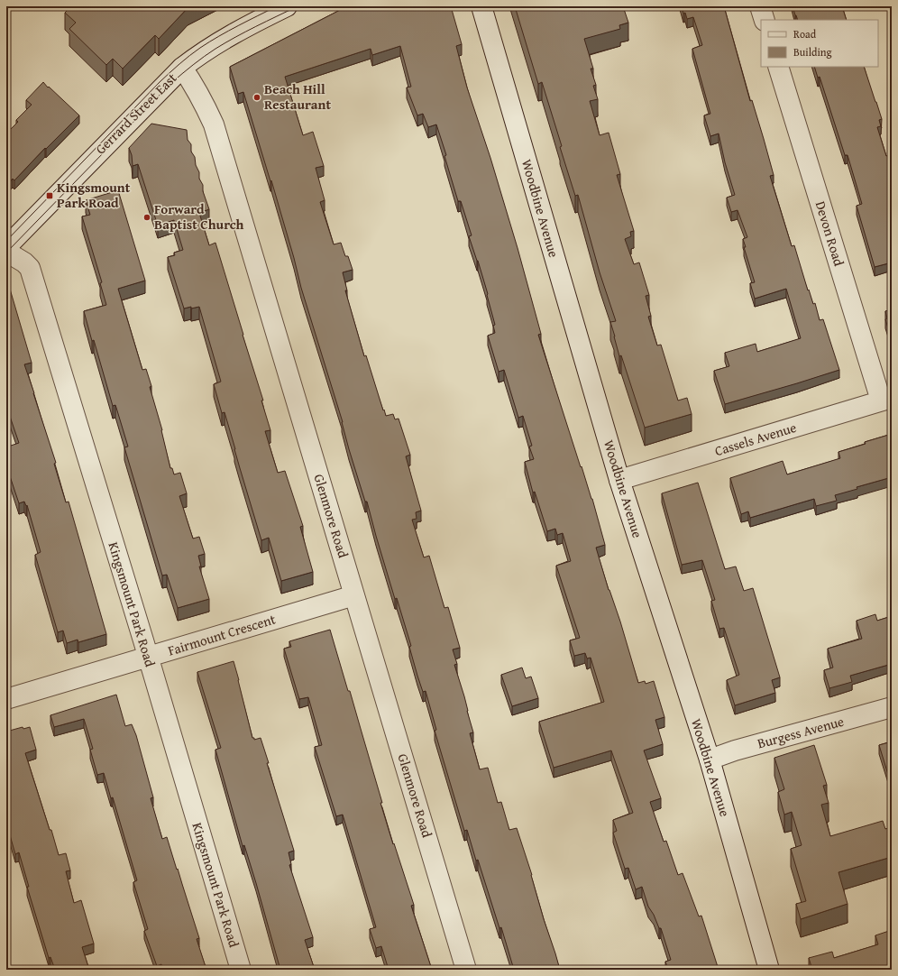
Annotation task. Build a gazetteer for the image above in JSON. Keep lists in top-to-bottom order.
{
  "streets": {
    "street": [
      "Gerrard Street East",
      "Woodbine Avenue",
      "Devon Road",
      "Cassels Avenue",
      "Glenmore Road",
      "Kingsmount Park Road",
      "Fairmount Crescent",
      "Burgess Avenue"
    ]
  },
  "crossings": [
    ["Gerrard Street East", "Glenmore Road"],
    ["Woodbine Avenue", "Cassels Avenue"],
    ["Woodbine Avenue", "Burgess Avenue"],
    ["Devon Road", "Cassels Avenue"],
    ["Glenmore Road", "Fairmount Crescent"],
    ["Kingsmount Park Road", "Fairmount Crescent"]
  ],
  "places": {
    "other": ["Beach Hill Restaurant", "Forward Baptist Church"],
    "transit": ["Kingsmount Park Road"]
  },
  "legend": ["Road", "Building"]
}
